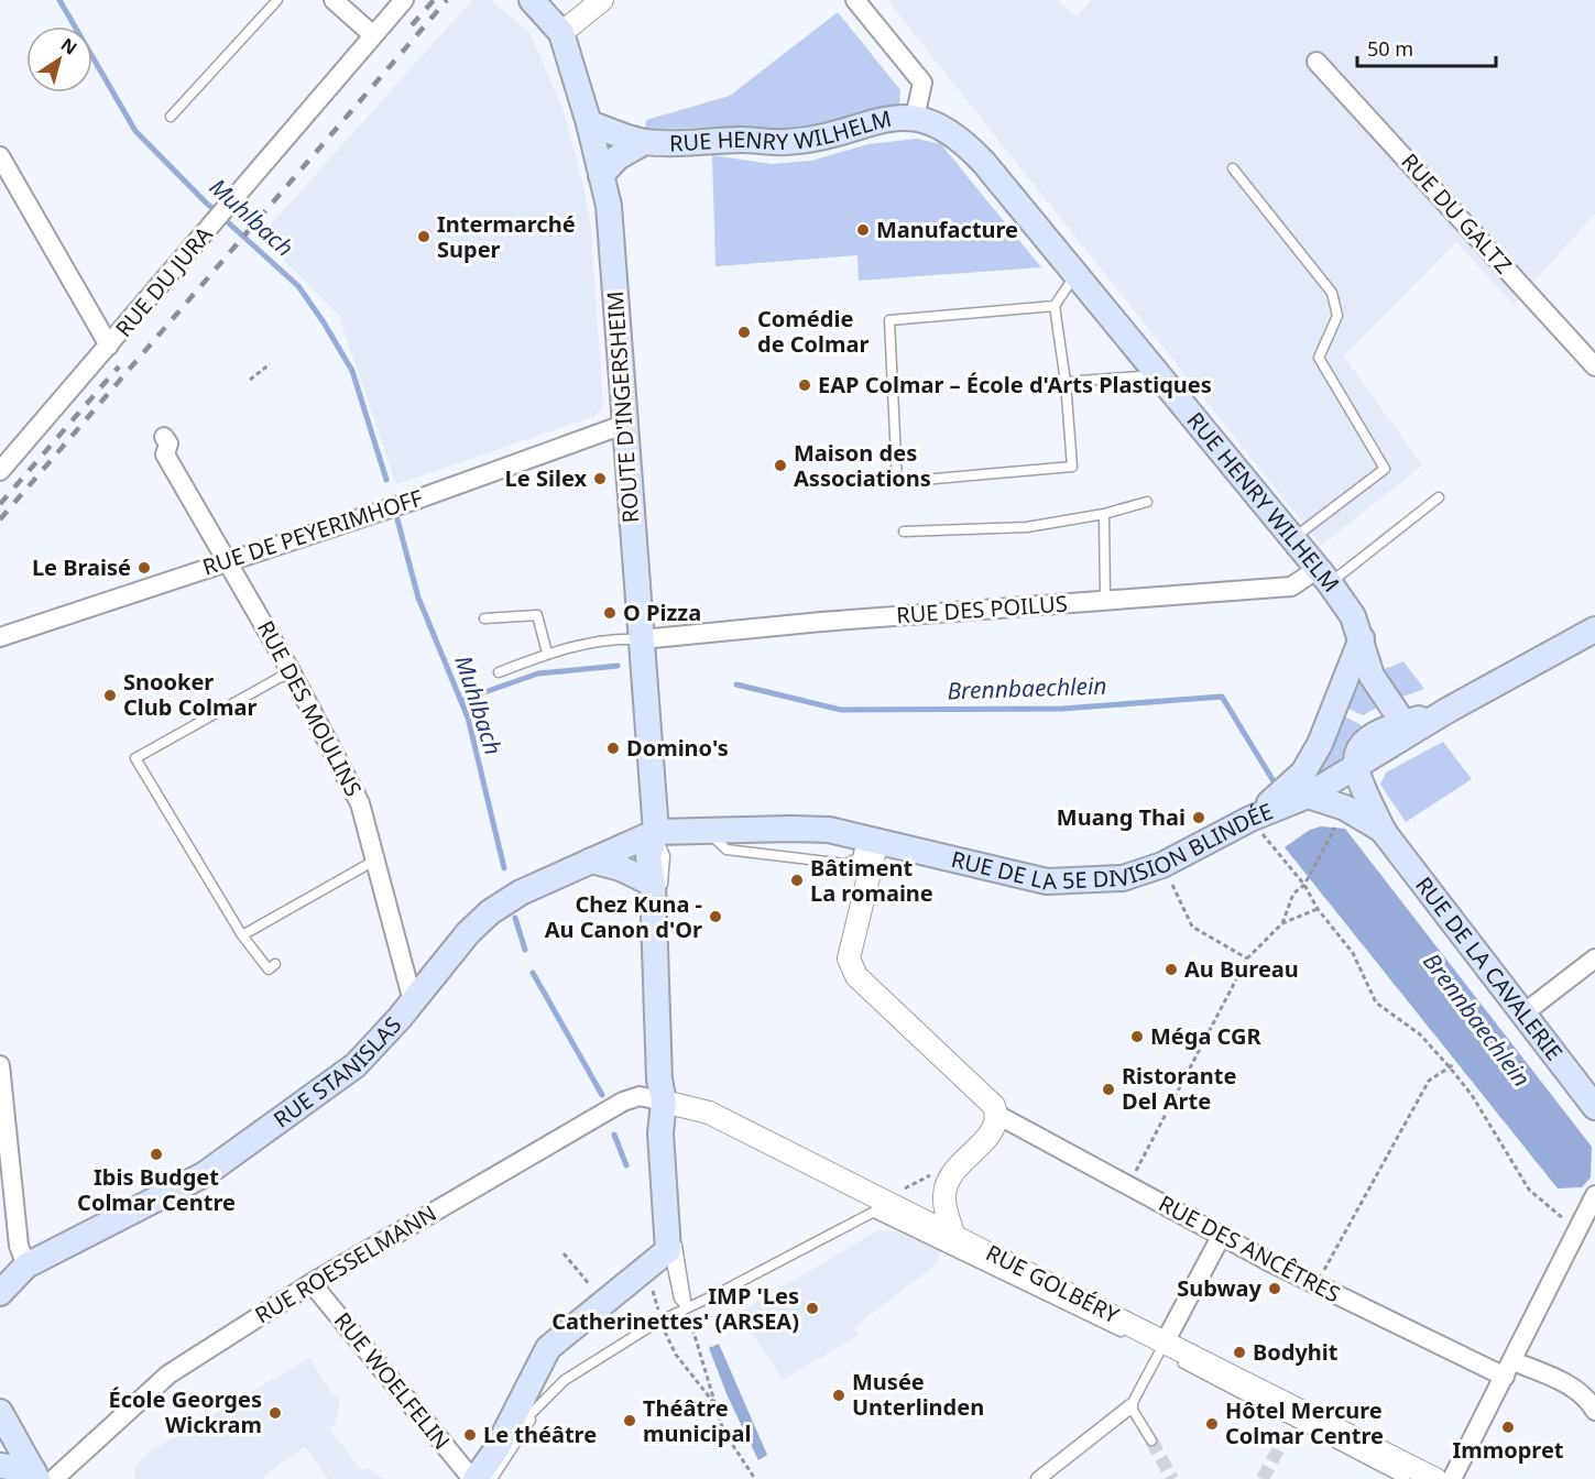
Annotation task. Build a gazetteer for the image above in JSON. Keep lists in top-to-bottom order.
{
  "streets": {
    "main road": [
      "RUE HENRY WILHELM",
      "ROUTE D'INGERSHEIM",
      "RUE DE LA 5E DIVISION BLINDÉE",
      "RUE DE LA CAVALERIE",
      "RUE STANISLAS"
    ],
    "street": [
      "RUE DU GALTZ",
      "RUE DU JURA",
      "RUE DE PEYERIMHOFF",
      "RUE DES POILUS",
      "RUE DES MOULINS",
      "RUE DES ANCÊTRES",
      "RUE ROESSELMANN",
      "RUE GOLBÉRY",
      "RUE WOELFELIN"
    ]
  },
  "crossings": [
    ["RUE HENRY WILHELM", "ROUTE D'INGERSHEIM"],
    ["RUE HENRY WILHELM", "RUE DES POILUS"],
    ["ROUTE D'INGERSHEIM", "RUE DE PEYERIMHOFF"],
    ["ROUTE D'INGERSHEIM", "RUE DES POILUS"],
    ["ROUTE D'INGERSHEIM", "RUE DE LA 5E DIVISION BLINDÉE"],
    ["ROUTE D'INGERSHEIM", "RUE STANISLAS"],
    ["ROUTE D'INGERSHEIM", "RUE ROESSELMANN"],
    ["ROUTE D'INGERSHEIM", "RUE GOLBÉRY"],
    ["RUE DE PEYERIMHOFF", "RUE DES MOULINS"],
    ["RUE DES MOULINS", "RUE STANISLAS"],
    ["RUE DE LA 5E DIVISION BLINDÉE", "RUE DE LA CAVALERIE"],
    ["RUE DE LA 5E DIVISION BLINDÉE", "RUE STANISLAS"],
    ["RUE ROESSELMANN", "RUE GOLBÉRY"],
    ["RUE ROESSELMANN", "RUE WOELFELIN"]
  ],
  "water": ["Muhlbach", "Brennbaechlein"],
  "places": [
    "Manufacture",
    "Intermarché Super",
    "Comédie de Colmar",
    "EAP Colmar – École d'Arts Plastiques",
    "Maison des Associations",
    "Le Silex",
    "Le Braisé",
    "O Pizza",
    "Snooker Club Colmar",
    "Domino's",
    "Muang Thai",
    "Bâtiment La romaine",
    "Chez Kuna - Au Canon d'Or",
    "Au Bureau",
    "Méga CGR",
    "Ristorante Del Arte",
    "Ibis Budget Colmar Centre",
    "Subway",
    "IMP 'Les Catherinettes' (ARSEA)",
    "Bodyhit",
    "Musée Unterlinden",
    "École Georges Wickram",
    "Théâtre municipal",
    "Hôtel Mercure Colmar Centre",
    "Immopret",
    "Le théâtre"
  ],
  "scale_bar": "50 m",
  "north": "top right"
}
